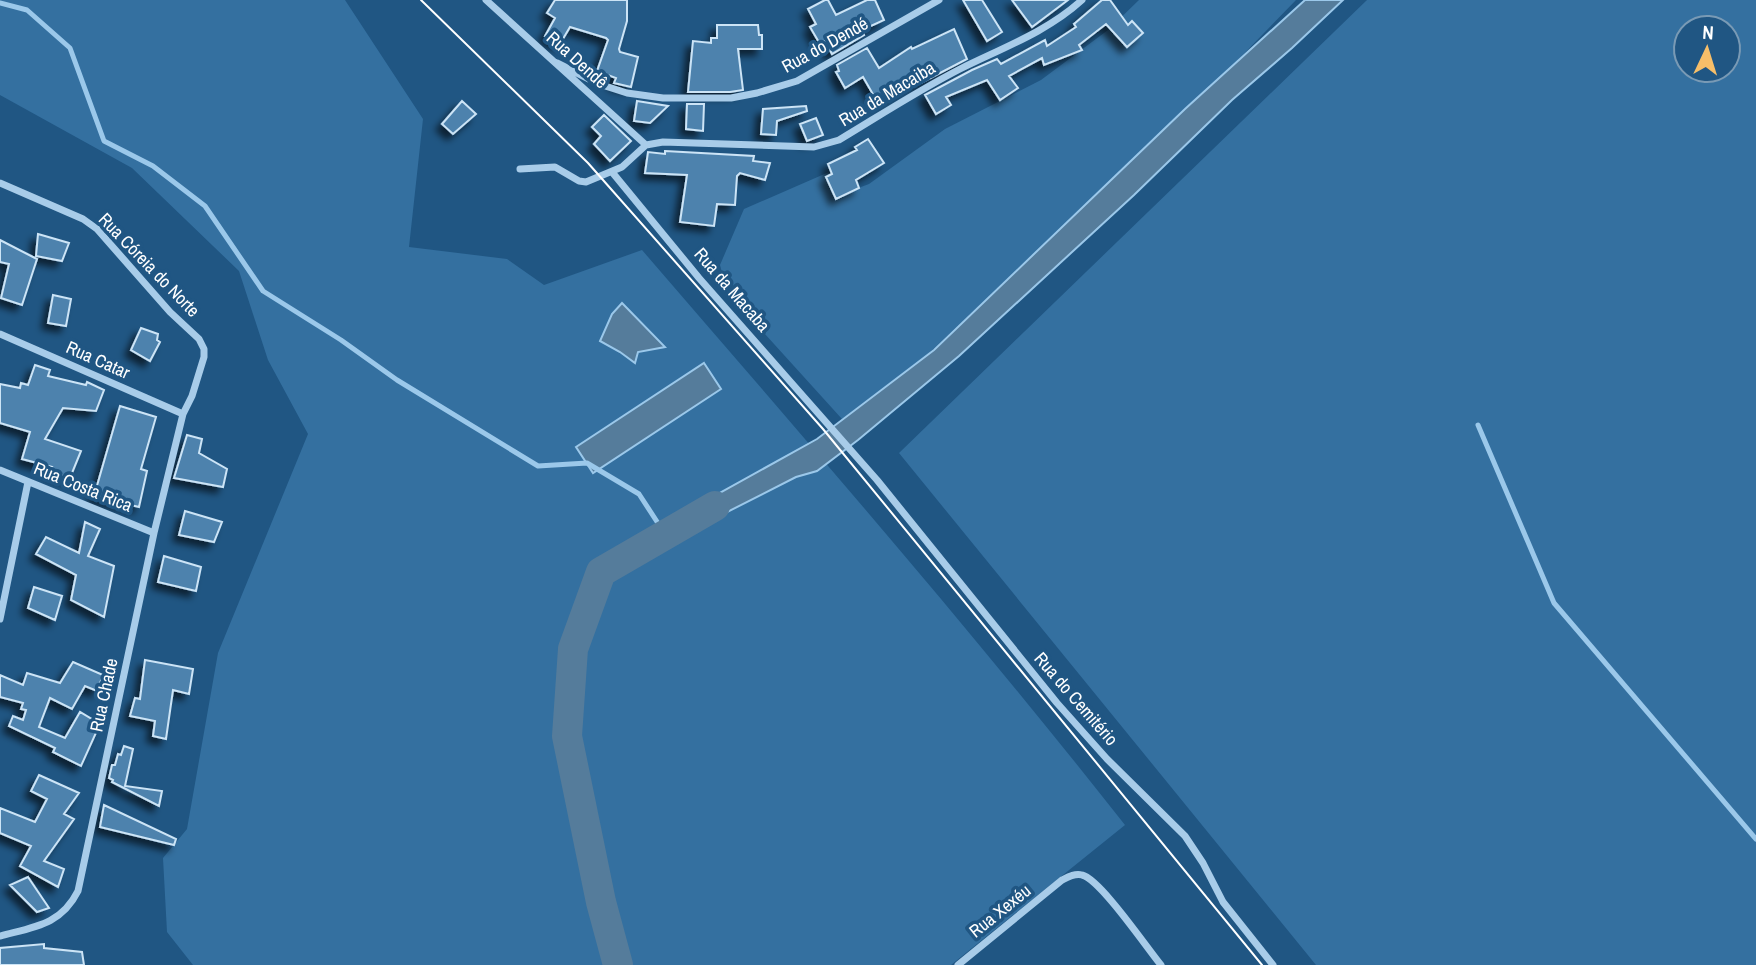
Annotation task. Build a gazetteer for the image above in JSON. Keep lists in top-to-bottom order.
{
  "streets": {
    "street": [
      "Rua do Dendé",
      "Rua Dendê",
      "Rua da Macaiba",
      "Rua Córeia do Norte",
      "Rua da Macaba",
      "Rua Catar",
      "Rua Costa Rica",
      "Rua Chade",
      "Rua do Cemitério",
      "Rua Xexéu"
    ]
  },
  "crossings": [
    ["Rua do Dendé", "Rua Dendê"],
    ["Rua Dendê", "Rua da Macaiba"],
    ["Rua Córeia do Norte", "Rua Catar"],
    ["Rua Córeia do Norte", "Rua Chade"],
    ["Rua da Macaba", "Rua do Cemitério"],
    ["Rua Catar", "Rua Chade"],
    ["Rua Costa Rica", "Rua Chade"]
  ],
  "north": "top"
}
